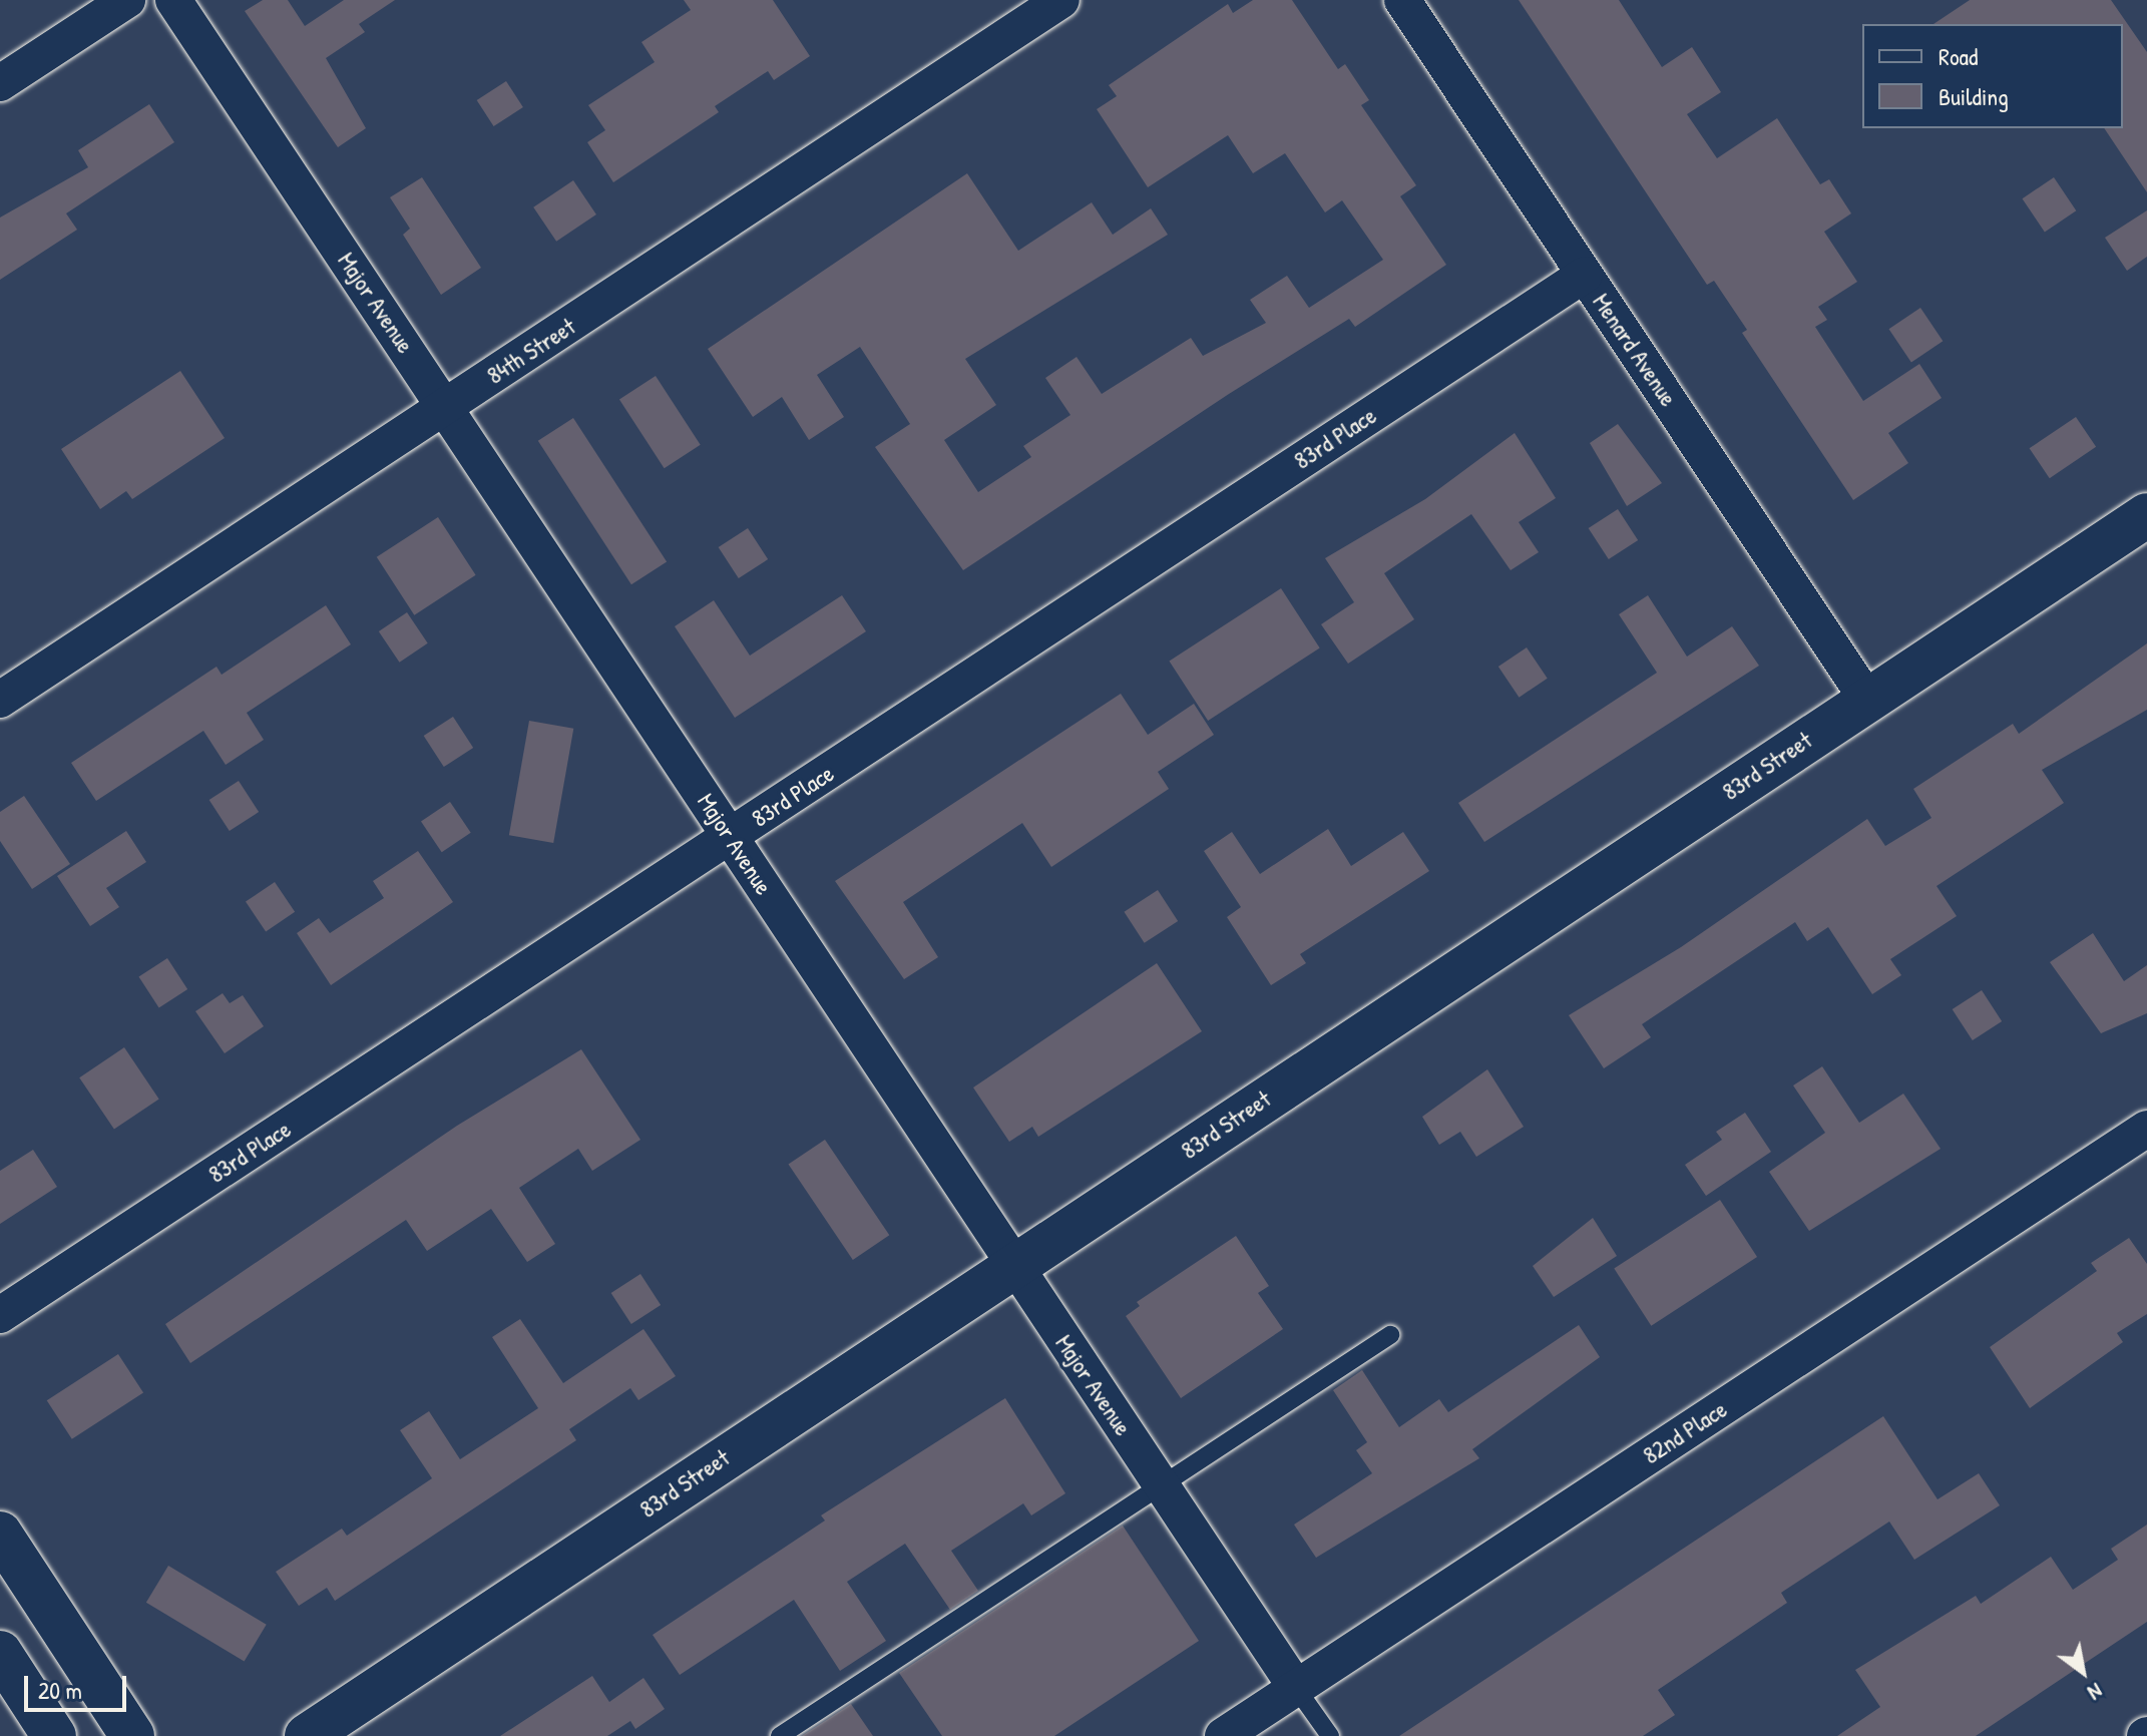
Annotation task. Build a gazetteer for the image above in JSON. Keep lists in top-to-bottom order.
{
  "streets": {
    "street": [
      "Major Avenue",
      "Menard Avenue",
      "84th Street",
      "83rd Place",
      "83rd Street",
      "82nd Place"
    ]
  },
  "crossings": [
    ["Major Avenue", "84th Street"],
    ["Major Avenue", "83rd Place"],
    ["Major Avenue", "83rd Street"],
    ["Major Avenue", "82nd Place"],
    ["Menard Avenue", "83rd Place"],
    ["Menard Avenue", "83rd Street"]
  ],
  "legend": ["Road", "Building"],
  "scale_bar": "20 m",
  "north": "bottom right"
}
